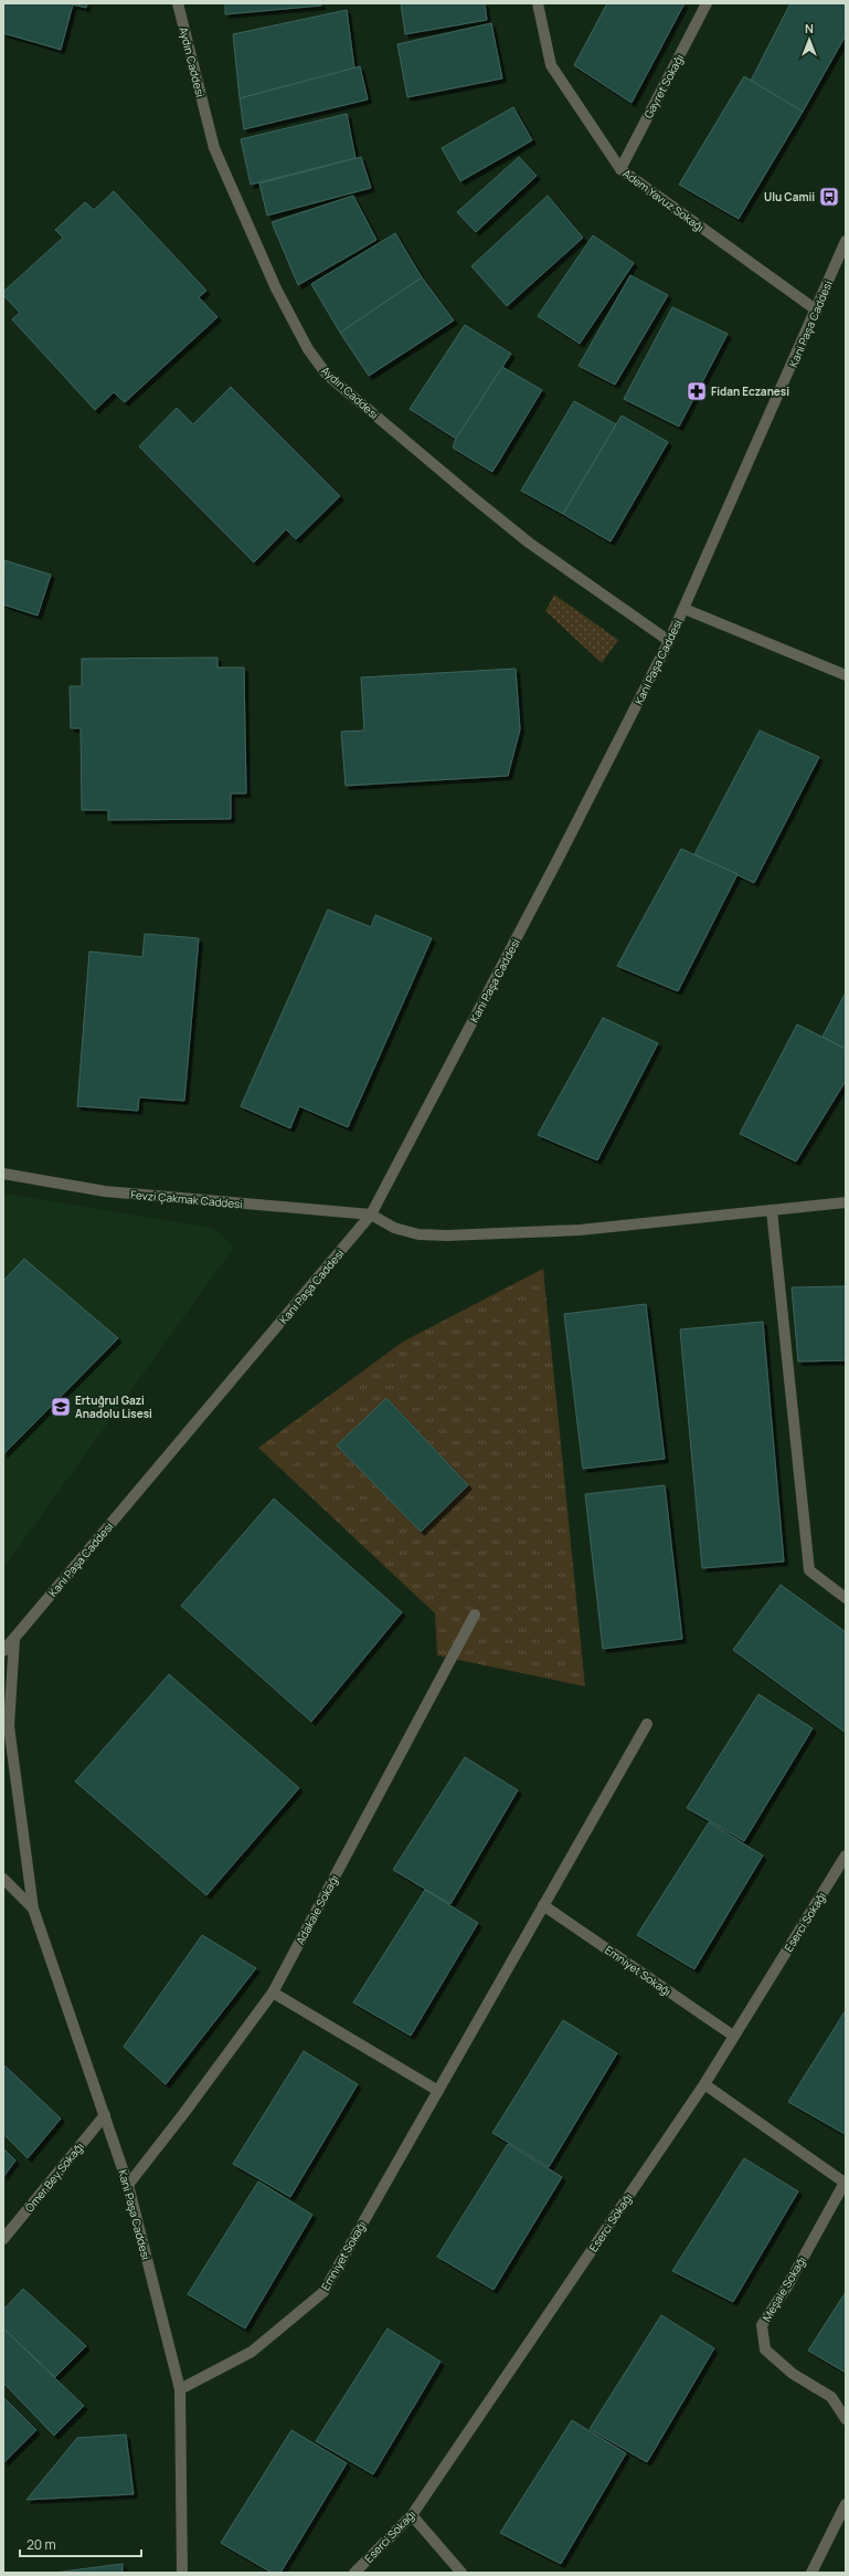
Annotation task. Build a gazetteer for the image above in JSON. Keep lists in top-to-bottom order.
{
  "streets": {
    "street": [
      "Aydın Caddesi",
      "Gayret Sokağı",
      "Adem Yavuz Sokağı",
      "Kani Paşa Caddesi",
      "Fevzi Çakmak Caddesi",
      "Adakale Sokağı",
      "Eserci Sokağı",
      "Emniyet Sokağı",
      "Ömer Bey Sokağı",
      "Meşale Sokağı"
    ]
  },
  "crossings": [
    ["Aydın Caddesi", "Kani Paşa Caddesi"],
    ["Gayret Sokağı", "Adem Yavuz Sokağı"],
    ["Adem Yavuz Sokağı", "Kani Paşa Caddesi"],
    ["Kani Paşa Caddesi", "Fevzi Çakmak Caddesi"],
    ["Kani Paşa Caddesi", "Adakale Sokağı"],
    ["Kani Paşa Caddesi", "Emniyet Sokağı"],
    ["Kani Paşa Caddesi", "Ömer Bey Sokağı"],
    ["Eserci Sokağı", "Emniyet Sokağı"],
    ["Eserci Sokağı", "Meşale Sokağı"]
  ],
  "places": {
    "bus stop": ["Ulu Camii"],
    "pharmacy": ["Fidan Eczanesi"],
    "school or university": ["Ertuğrul Gazi Anadolu Lisesi"]
  },
  "scale_bar": "20 m",
  "north": "top"
}
